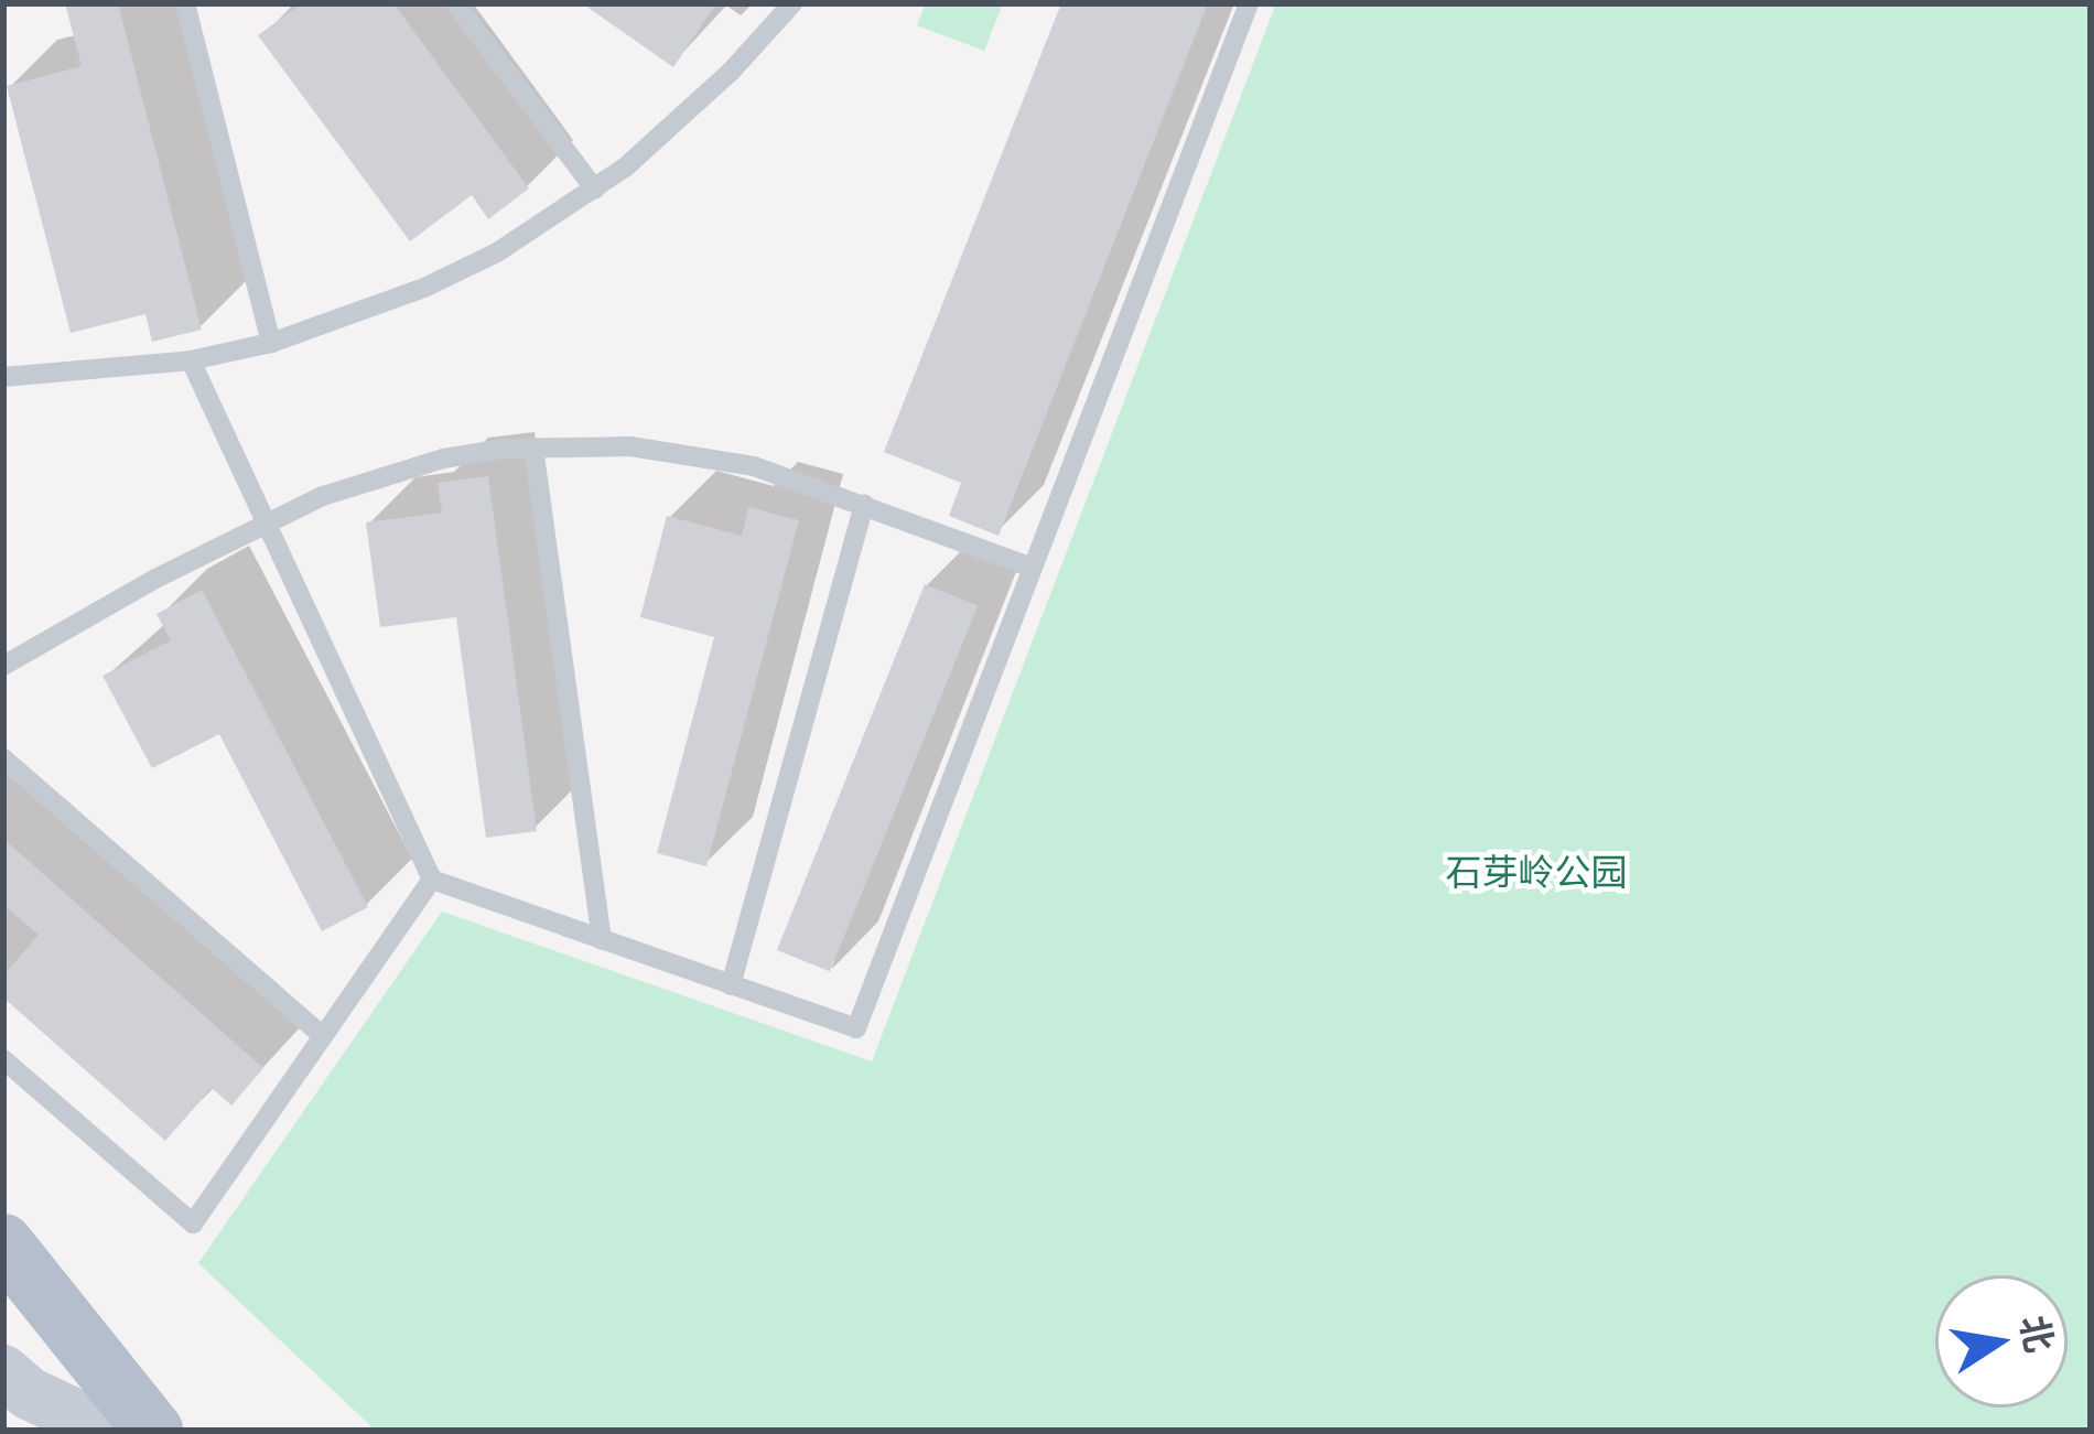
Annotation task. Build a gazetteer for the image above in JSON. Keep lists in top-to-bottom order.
{
  "parks": ["石芽岭公园"],
  "north": "right"
}
